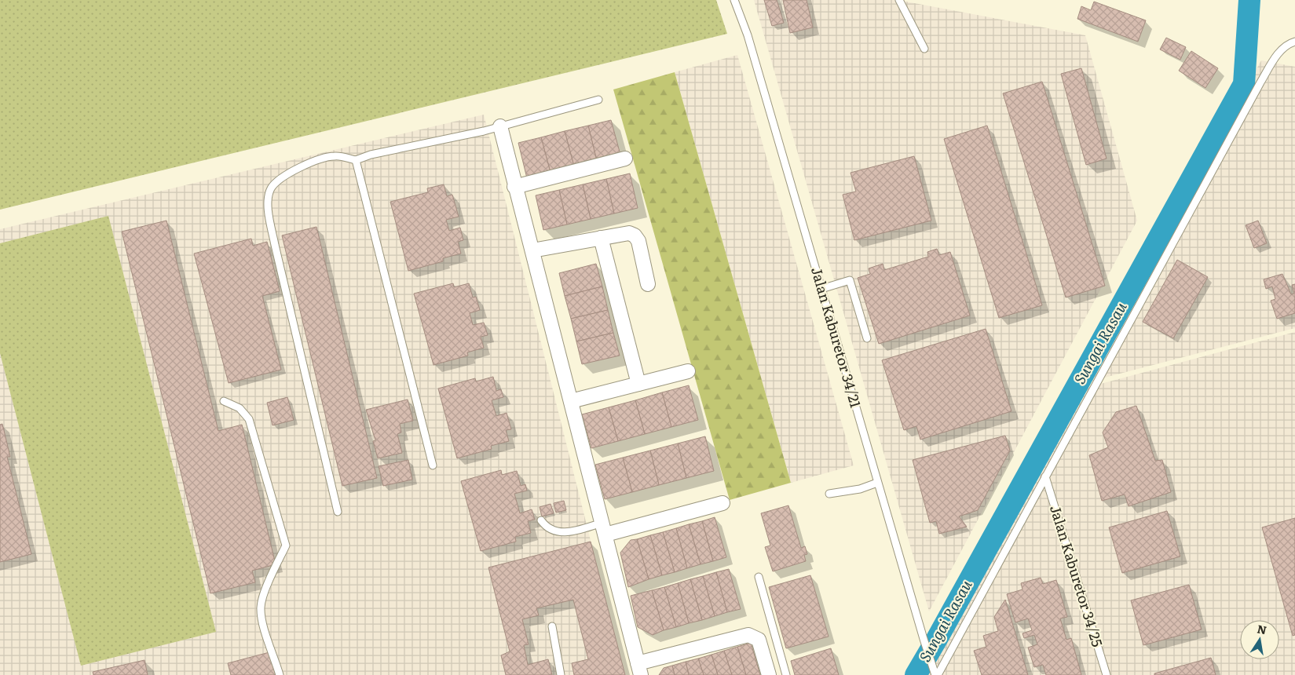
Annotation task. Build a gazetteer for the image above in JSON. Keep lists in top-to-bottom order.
{
  "streets": {
    "lane": ["Jalan Kaburetor 34/21", "Jalan Kaburetor 34/25"]
  },
  "water": ["Sungai Rasau"],
  "north": "top"
}
